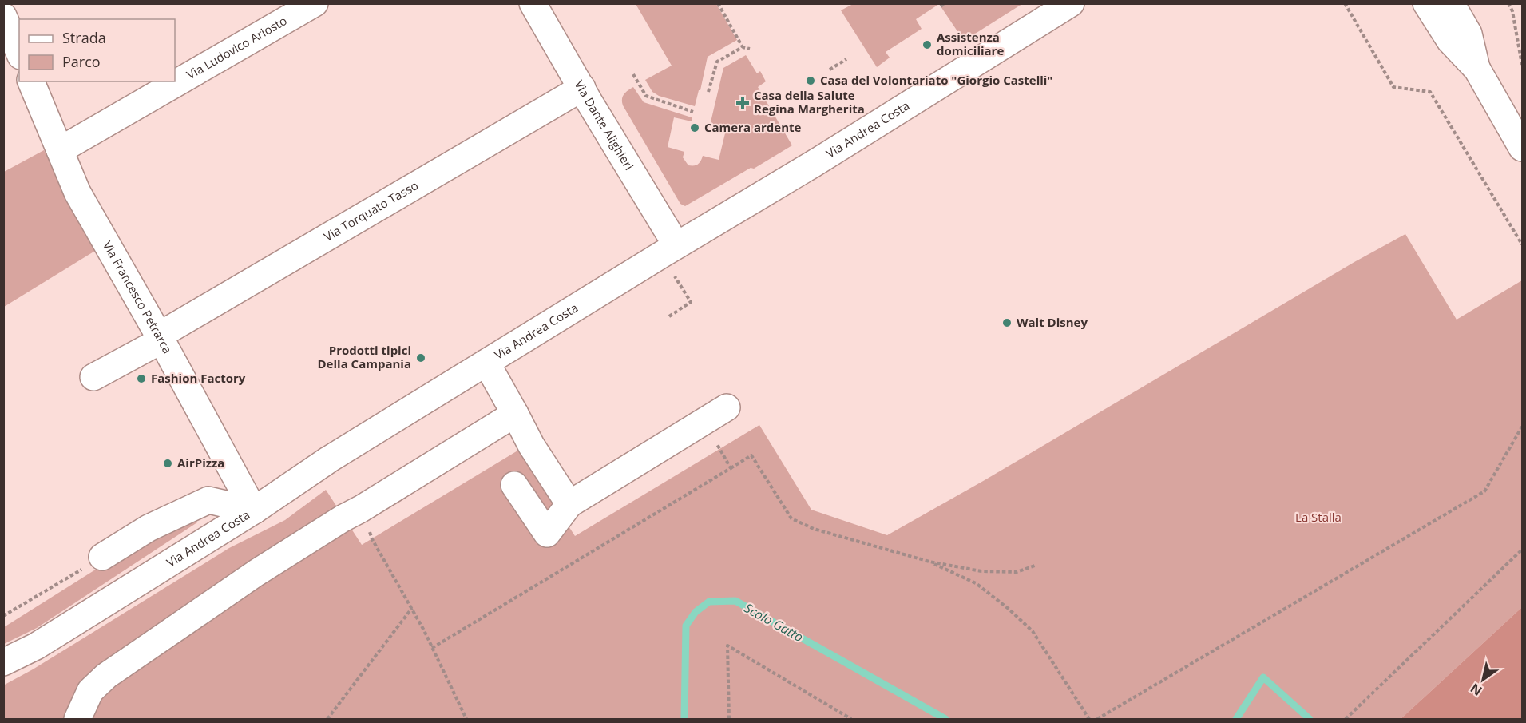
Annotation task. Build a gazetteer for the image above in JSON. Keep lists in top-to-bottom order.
{
  "streets": {
    "street": [
      "Via Ludovico Ariosto",
      "Via Dante Alighieri",
      "Via Andrea Costa",
      "Via Torquato Tasso",
      "Via Francesco Petrarca"
    ]
  },
  "crossings": [
    ["Via Ludovico Ariosto", "Via Francesco Petrarca"],
    ["Via Dante Alighieri", "Via Andrea Costa"],
    ["Via Dante Alighieri", "Via Torquato Tasso"],
    ["Via Andrea Costa", "Via Francesco Petrarca"],
    ["Via Torquato Tasso", "Via Francesco Petrarca"]
  ],
  "water": ["Scolo Gatto"],
  "parks": ["La Stalla"],
  "places": {
    "other": [
      "Assistenza domiciliare",
      "Casa del Volontariato \"Giorgio Castelli\"",
      "Camera ardente",
      "Walt Disney",
      "Prodotti tipici Della Campania",
      "Fashion Factory",
      "AirPizza"
    ],
    "health": ["Casa della Salute Regina Margherita"]
  },
  "legend": ["Strada", "Parco"],
  "north": "bottom left"
}
